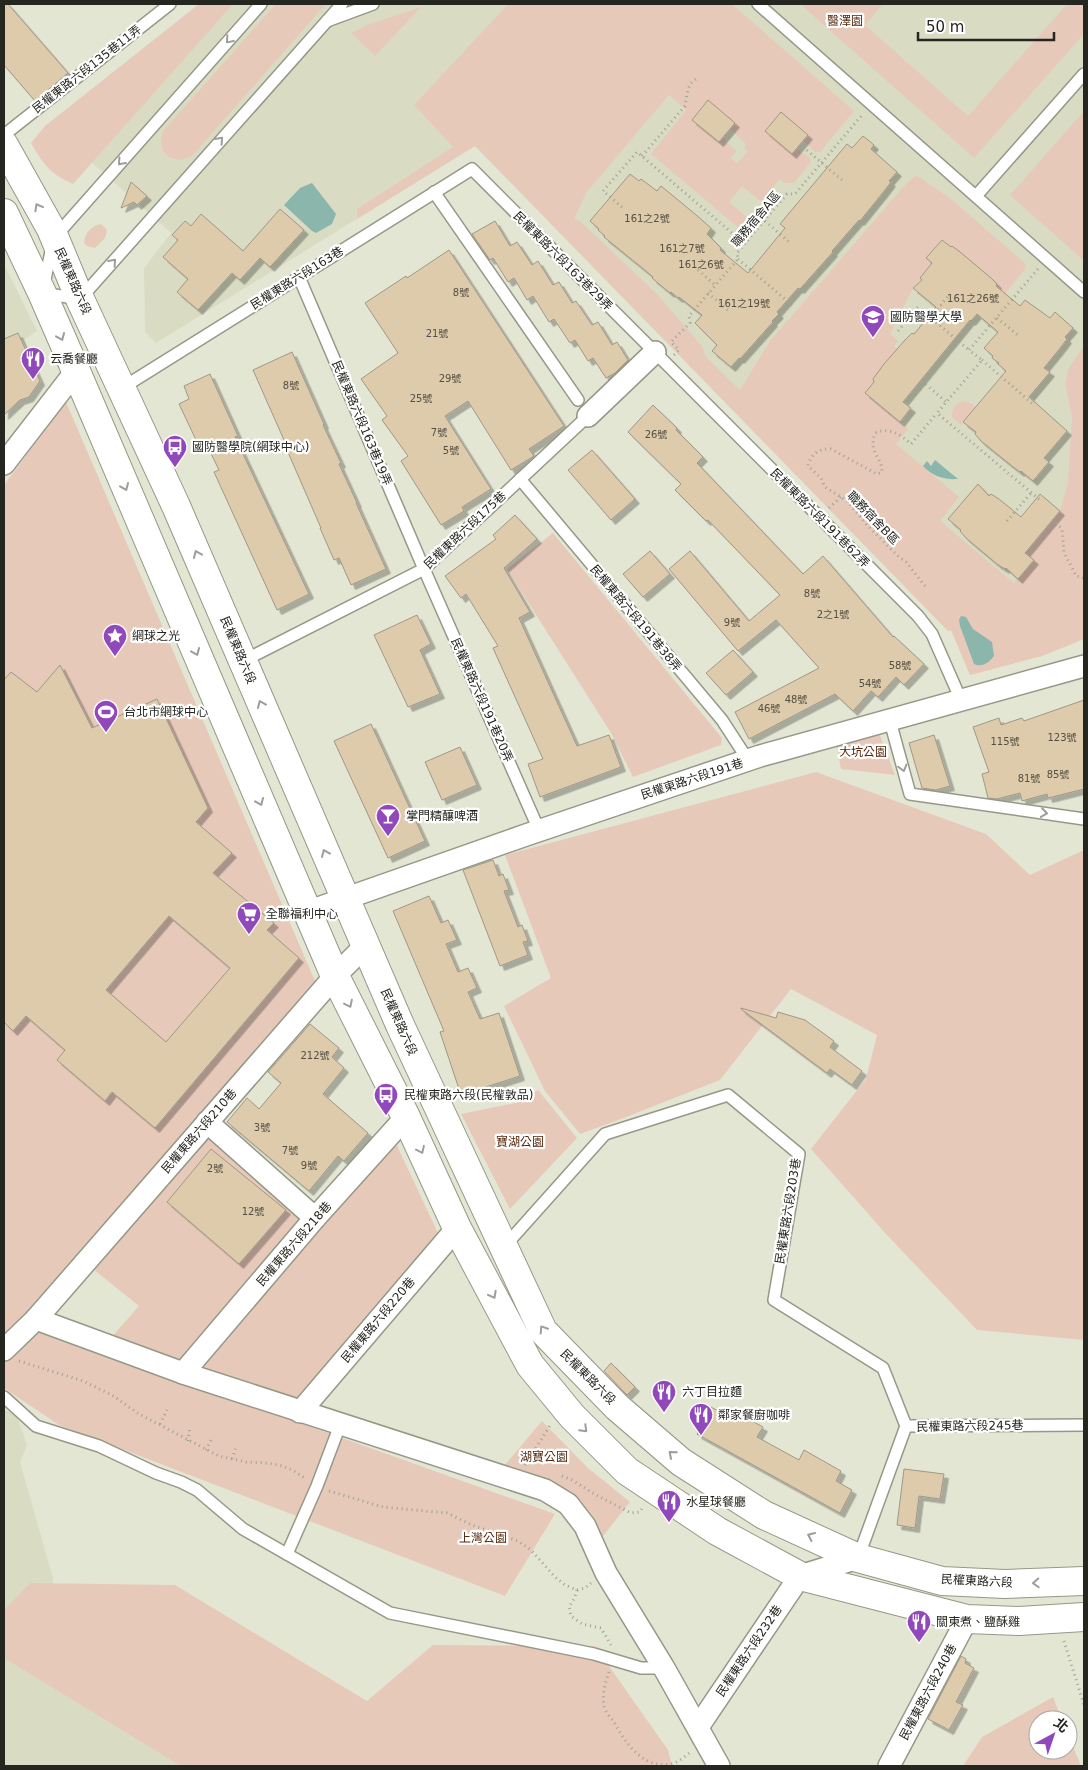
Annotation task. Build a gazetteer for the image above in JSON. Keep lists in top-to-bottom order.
{
  "streets": {
    "main road": ["民權東路六段"],
    "street": [
      "民權東路六段175巷",
      "民權東路六段191巷",
      "民權東路六段210巷",
      "民權東路六段218巷",
      "民權東路六段220巷",
      "民權東路六段232巷",
      "民權東路六段240巷"
    ],
    "lane": [
      "民權東路六段135巷11弄",
      "民權東路六段163巷29弄",
      "民權東路六段163巷",
      "民權東路六段163巷19弄",
      "民權東路六段191巷62弄",
      "民權東路六段191巷38弄",
      "民權東路六段191巷20弄",
      "民權東路六段203巷",
      "民權東路六段245巷"
    ],
    "path": ["職務宿舍A區", "職務宿舍B區"]
  },
  "crossings": [
    ["民權東路六段163巷29弄", "民權東路六段163巷"],
    ["民權東路六段163巷29弄", "民權東路六段191巷62弄"],
    ["民權東路六段163巷29弄", "民權東路六段175巷"],
    ["民權東路六段163巷", "民權東路六段"],
    ["民權東路六段163巷", "民權東路六段163巷19弄"],
    ["民權東路六段", "民權東路六段175巷"],
    ["民權東路六段", "民權東路六段191巷"],
    ["民權東路六段", "民權東路六段210巷"],
    ["民權東路六段", "民權東路六段203巷"],
    ["民權東路六段", "民權東路六段245巷"],
    ["民權東路六段163巷19弄", "民權東路六段175巷"],
    ["民權東路六段163巷19弄", "民權東路六段191巷20弄"],
    ["民權東路六段191巷62弄", "民權東路六段175巷"],
    ["民權東路六段191巷62弄", "民權東路六段191巷"],
    ["民權東路六段175巷", "民權東路六段191巷38弄"],
    ["民權東路六段175巷", "民權東路六段191巷20弄"],
    ["民權東路六段191巷38弄", "民權東路六段191巷"],
    ["民權東路六段191巷20弄", "民權東路六段191巷"],
    ["民權東路六段203巷", "民權東路六段245巷"]
  ],
  "parks": [
    "醫澤園",
    "大坑公園",
    "寶湖公園",
    "湖寶公園",
    "上灣公園"
  ],
  "places": {
    "school or university": ["國防醫學大學"],
    "restaurant": [
      "云喬餐廳",
      "六丁目拉麵",
      "鄰家餐廚咖啡",
      "水星球餐廳",
      "關東煮、鹽酥雞"
    ],
    "bus stop": ["國防醫學院(網球中心)", "民權東路六段(民權敦品)"],
    "place": ["網球之光"],
    "sports": ["台北市網球中心"],
    "bar": ["掌門精釀啤酒"],
    "supermarket": ["全聯福利中心"]
  },
  "house_numbers": [
    "161之2號",
    "161之7號",
    "161之6號",
    "8號",
    "161之26號",
    "161之19號",
    "21號",
    "29號",
    "8號",
    "25號",
    "7號",
    "26號",
    "5號",
    "8號",
    "2之1號",
    "9號",
    "58號",
    "54號",
    "48號",
    "46號",
    "123號",
    "115號",
    "85號",
    "81號",
    "212號",
    "3號",
    "7號",
    "9號",
    "2號",
    "12號"
  ],
  "scale_bar": "50 m",
  "north": "top right"
}
